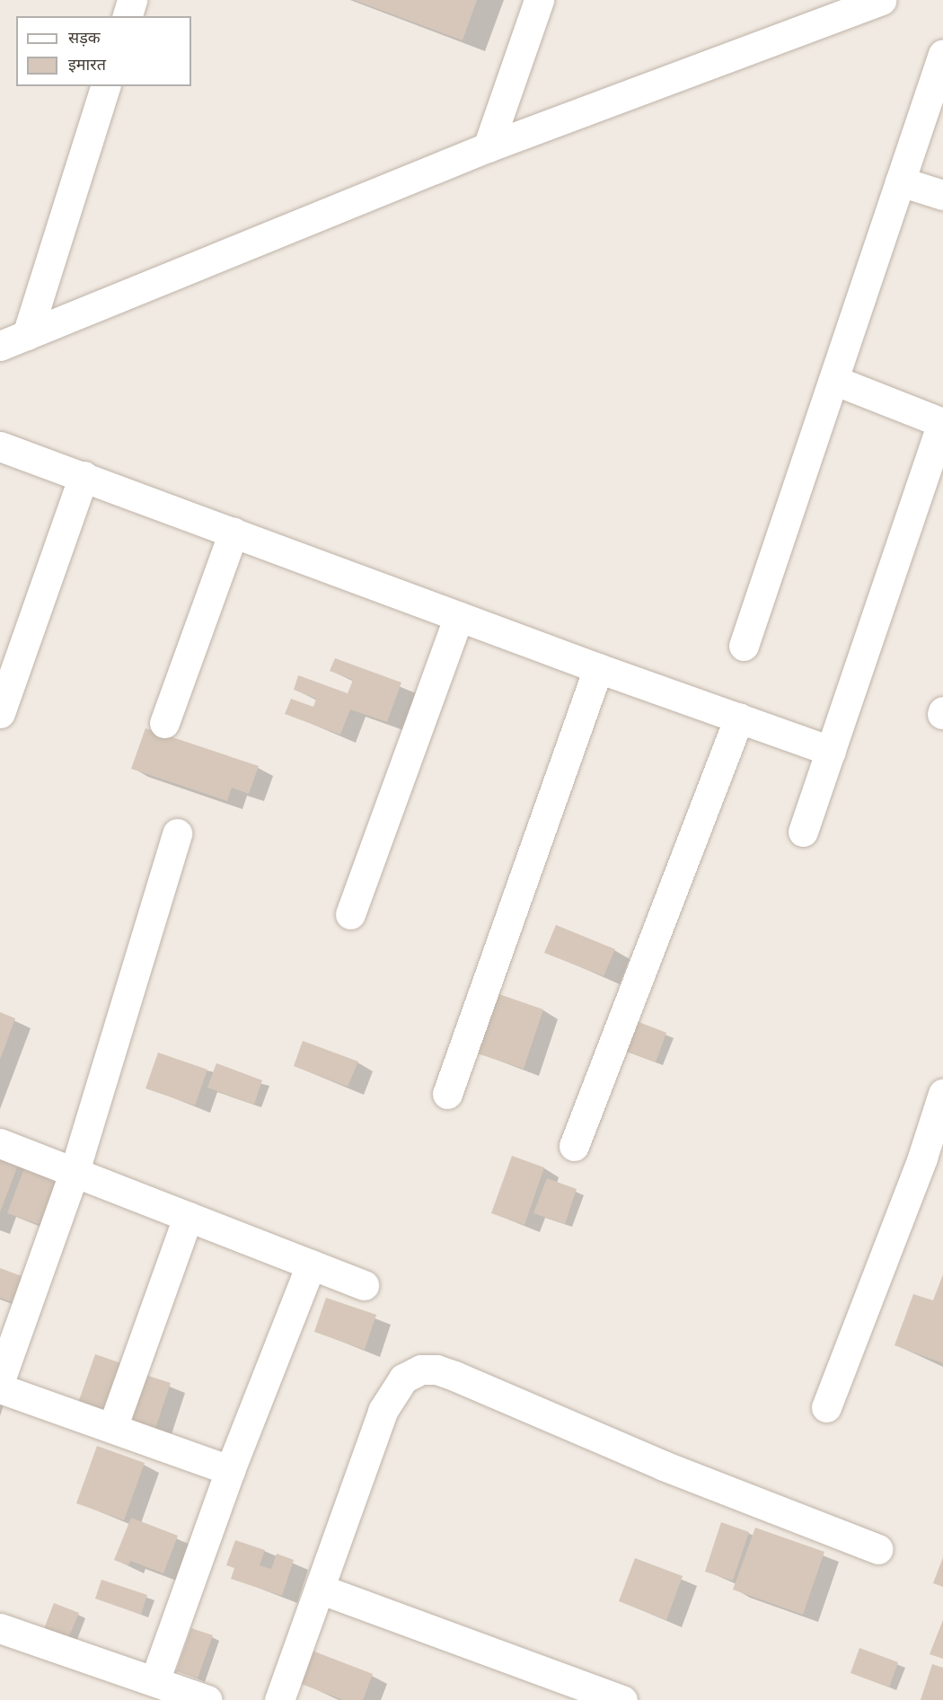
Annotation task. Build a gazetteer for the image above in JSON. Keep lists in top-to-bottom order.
{
  "legend": ["सड़क", "इमारत"]
}
